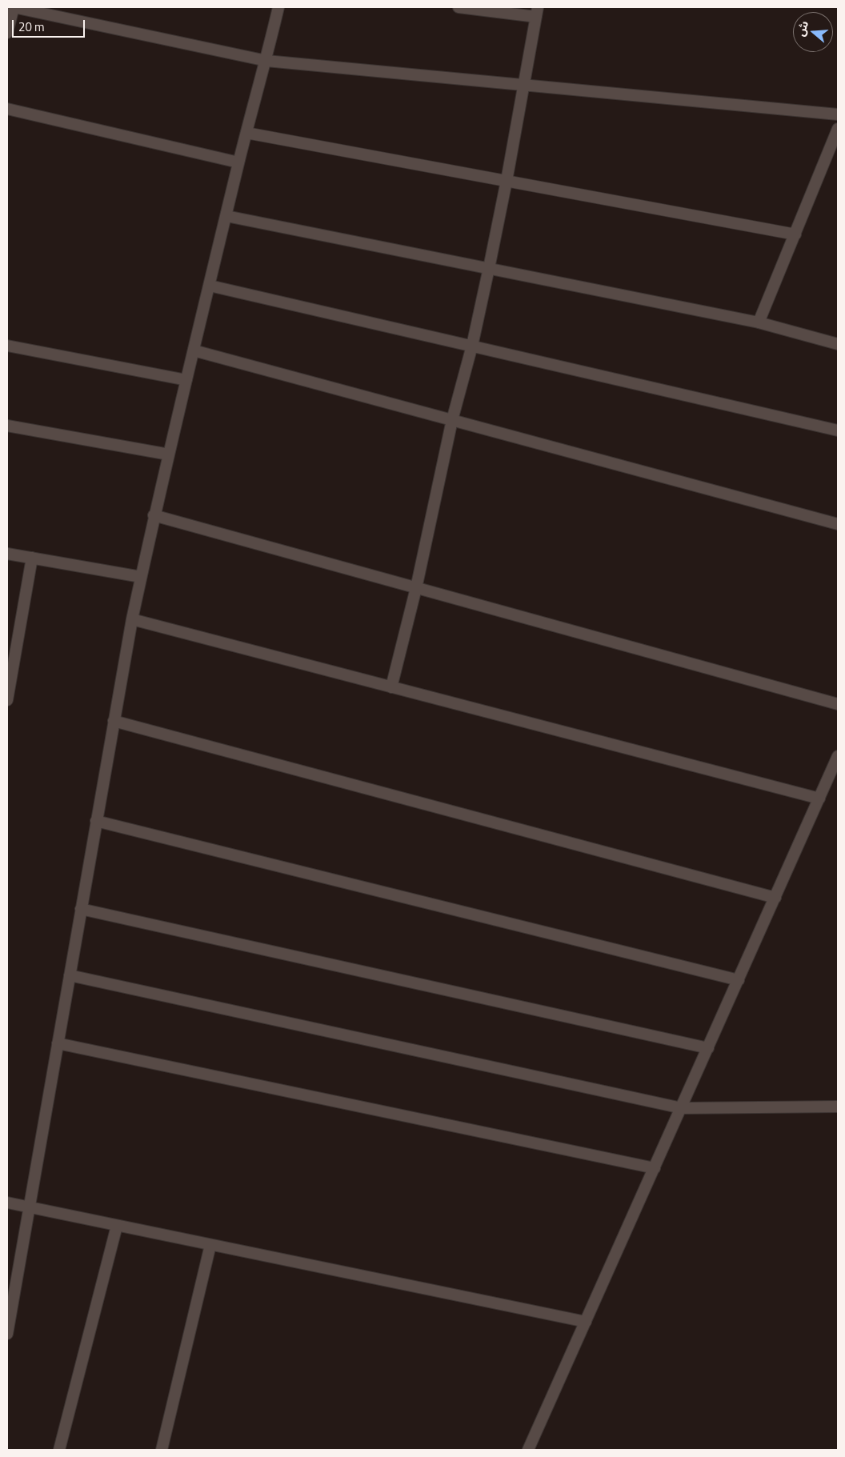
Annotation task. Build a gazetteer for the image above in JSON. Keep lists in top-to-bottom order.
{
  "scale_bar": "20 m",
  "north": "left"
}
